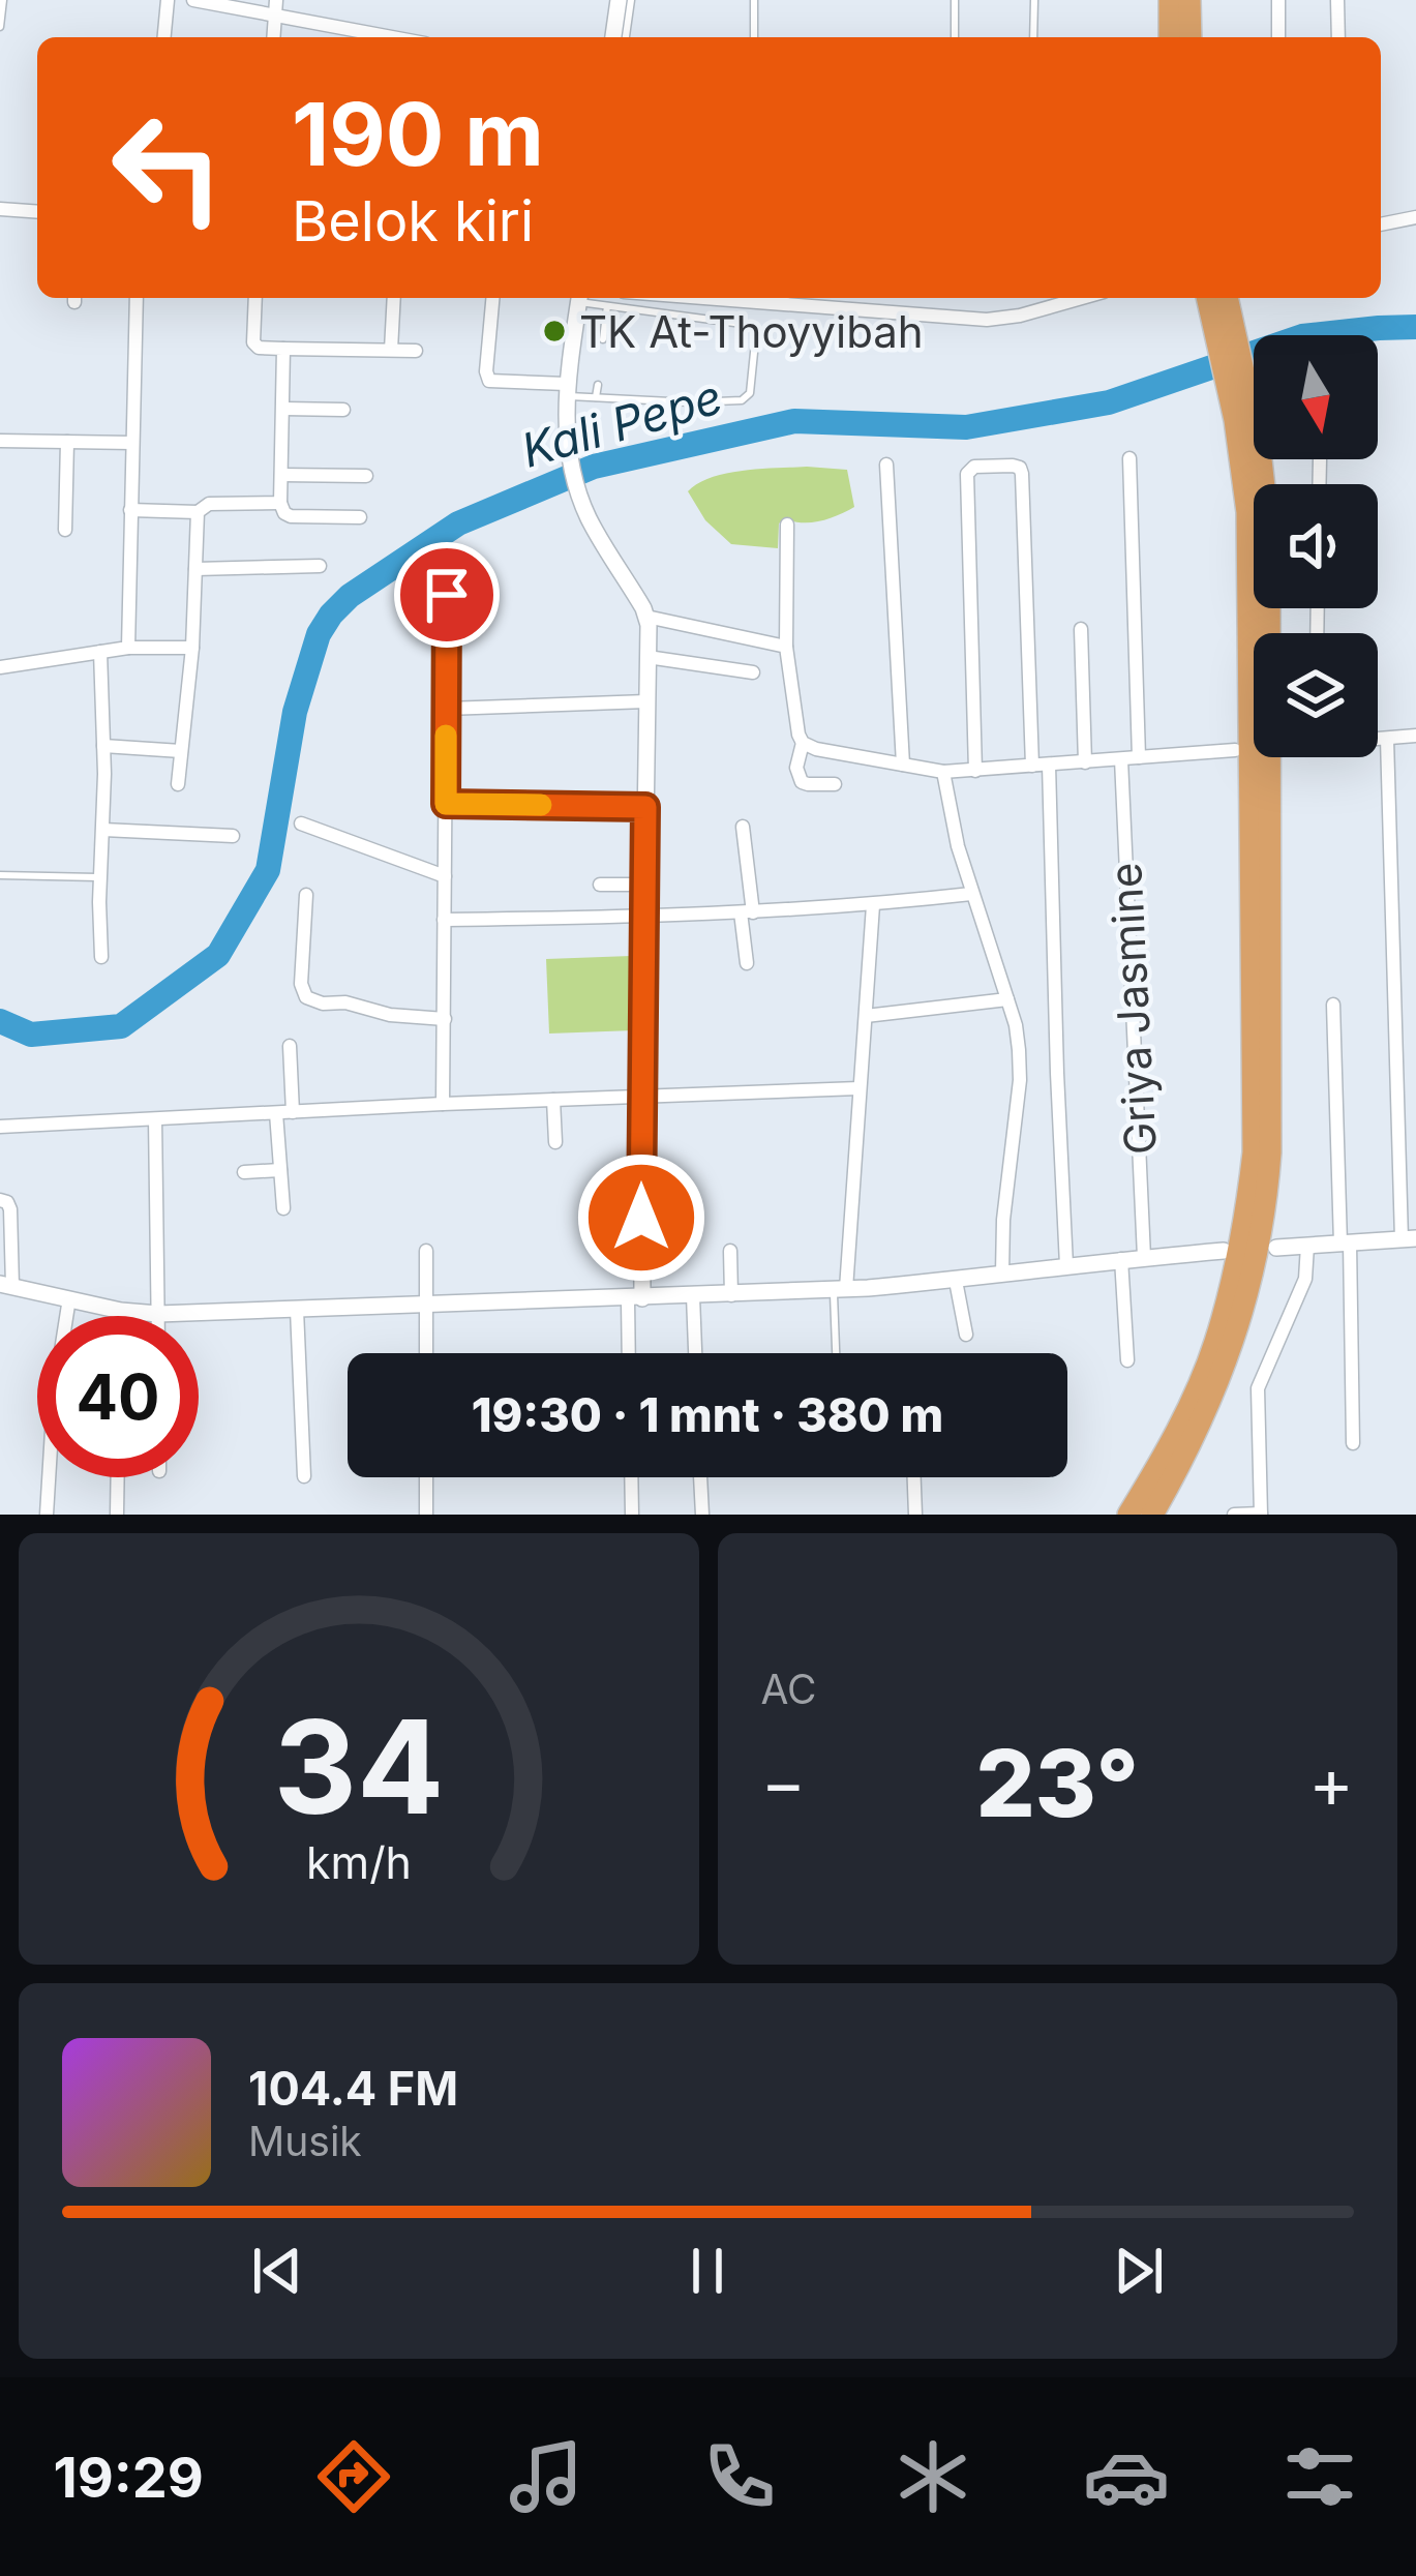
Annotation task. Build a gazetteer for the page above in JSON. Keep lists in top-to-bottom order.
{
  "streets": {
    "street": ["Griya Jasmine"]
  },
  "water": ["Kali Pepe"],
  "places": ["TK At-Thoyyibah"],
  "north": "bottom",
  "page": {
    "turn": ["190 m", "Belok kiri"],
    "limit": "40",
    "trip": "19:30 · 1 mnt · 380 m",
    "tile": "AC",
    "heat": ["−", "23°", "+"],
    "song": ["104.4 FM", "Musik"],
    "tabs": "19:29",
    "gauge": ["34", "km/h"]
  }
}
